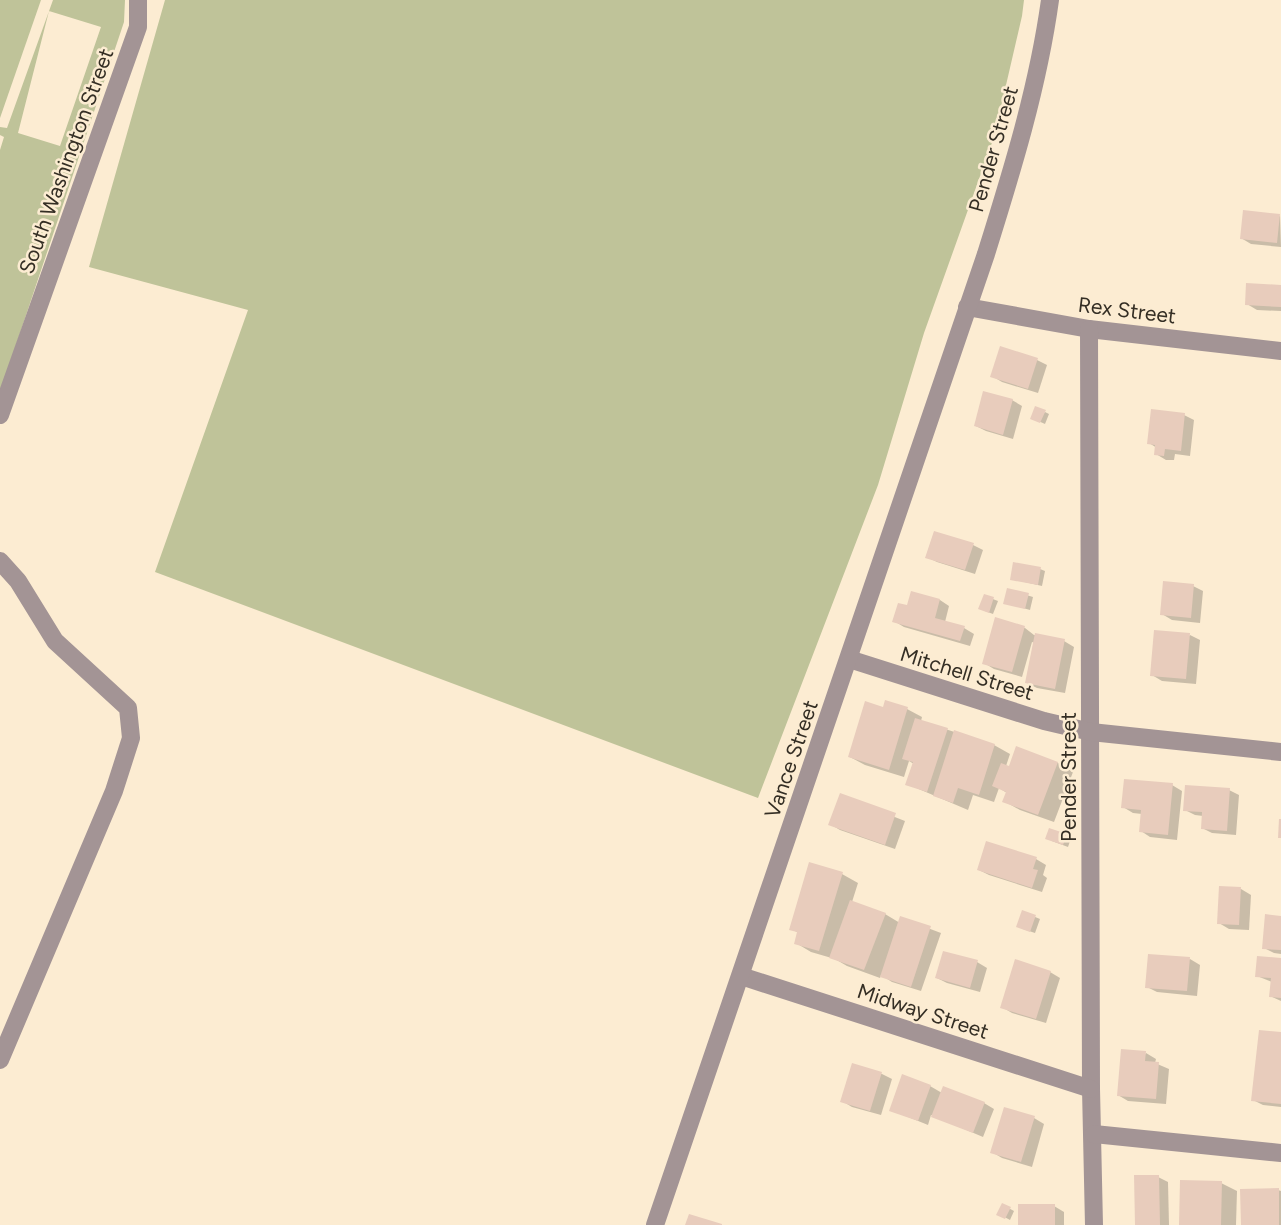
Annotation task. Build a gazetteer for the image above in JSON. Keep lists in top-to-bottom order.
{
  "streets": {
    "street": [
      "Pender Street",
      "South Washington Street",
      "Rex Street",
      "Mitchell Street",
      "Vance Street",
      "Midway Street"
    ]
  },
  "crossings": [
    ["Pender Street", "Rex Street"],
    ["Pender Street", "Mitchell Street"],
    ["Pender Street", "Vance Street"],
    ["Pender Street", "Midway Street"],
    ["Rex Street", "Vance Street"],
    ["Mitchell Street", "Vance Street"],
    ["Vance Street", "Midway Street"]
  ]
}
